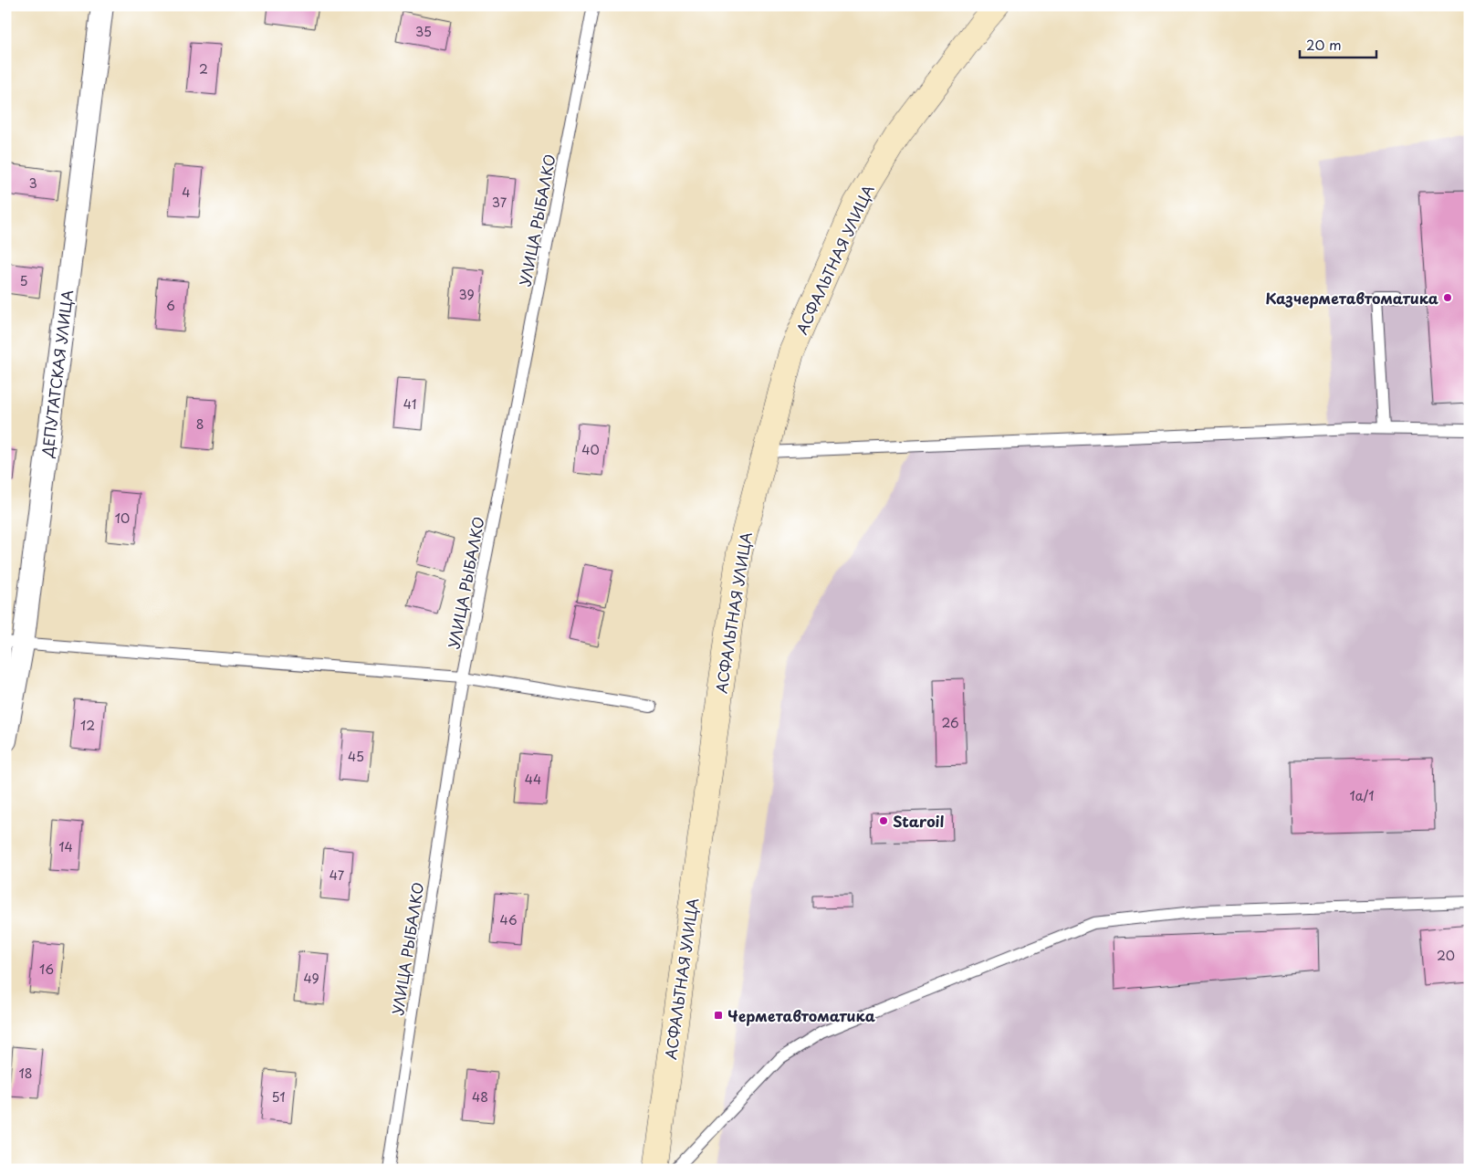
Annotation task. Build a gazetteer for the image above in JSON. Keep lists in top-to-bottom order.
{
  "streets": {
    "main road": ["АСФАЛЬТНАЯ УЛИЦА"],
    "street": ["ДЕПУТАТСКАЯ УЛИЦА"],
    "lane": ["УЛИЦА РЫБАЛКО"]
  },
  "places": {
    "other": ["Казчерметавтоматика", "Staroil"],
    "transit": ["Черметавтоматика"]
  },
  "house_numbers": [
    "35",
    "2",
    "3",
    "4",
    "37",
    "5",
    "39",
    "6",
    "41",
    "8",
    "40",
    "10",
    "26",
    "12",
    "45",
    "44",
    "1а/1",
    "14",
    "47",
    "46",
    "20",
    "16",
    "49",
    "18",
    "51",
    "48"
  ],
  "scale_bar": "20 m"
}
